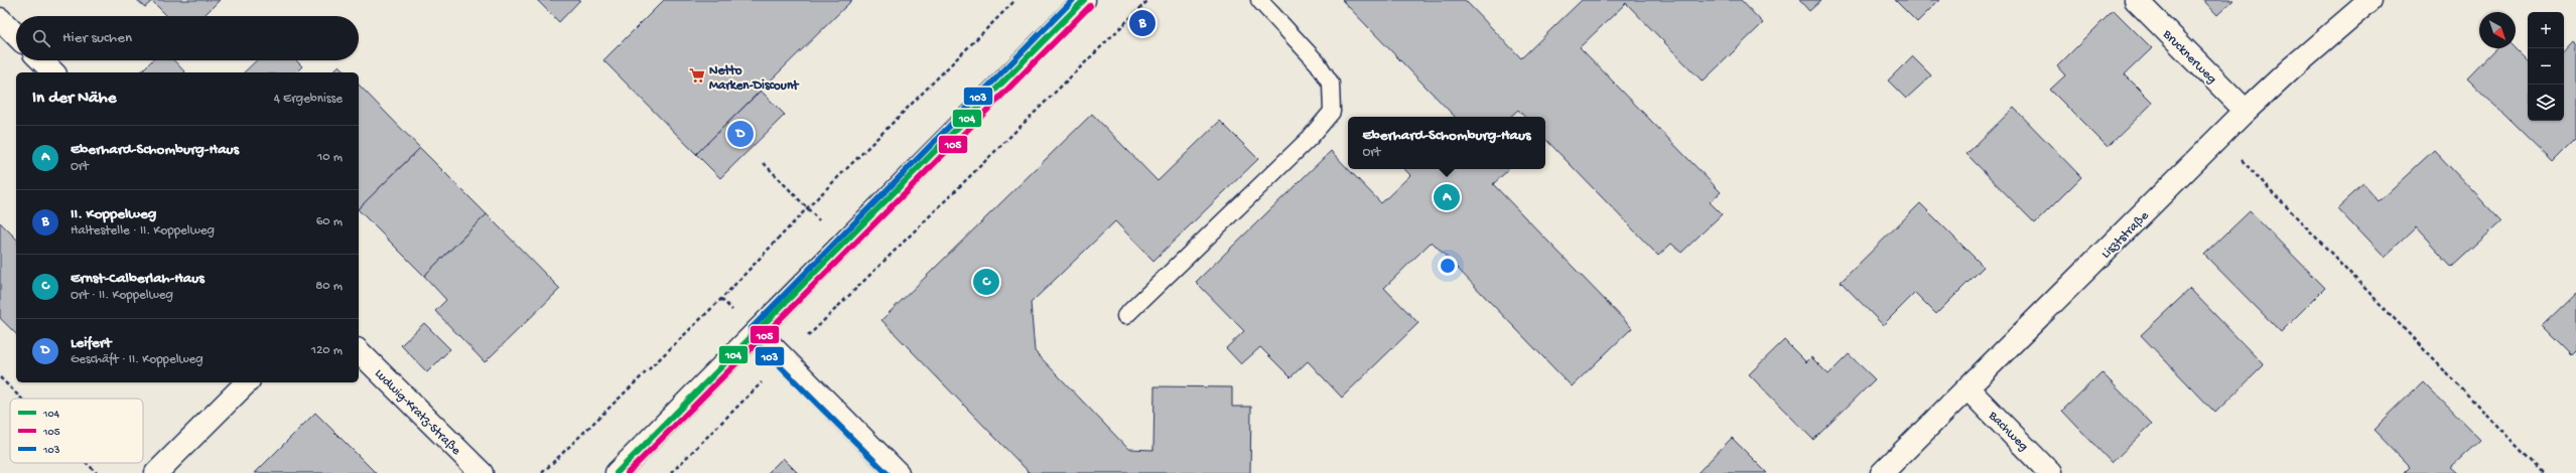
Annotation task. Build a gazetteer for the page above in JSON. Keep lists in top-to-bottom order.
{
  "streets": {
    "street": [
      "Brucknerweg",
      "Lisztstraße",
      "Ludwig-Kratz-Straße",
      "Bachweg"
    ]
  },
  "crossings": [
    ["Brucknerweg", "Lisztstraße"],
    ["Lisztstraße", "Bachweg"]
  ],
  "places": {
    "supermarket": ["Netto Marken-Discount"]
  },
  "lines": ["transit line 104", "transit line 103", "transit line 105"],
  "legend": ["104", "105", "103"],
  "north": "bottom right",
  "page": {
    "pins": [
      "B",
      "D",
      "A",
      "C"
    ],
    "map_buttons": ["+", "−"],
    "search": "Hier suchen",
    "heading": ["In der Nähe", "4 Ergebnisse"],
    "popup": ["Eberhard-Schomburg-Haus", "Ort"],
    "list": [
      {
        "mark": "A",
        "name": "Eberhard-Schomburg-Haus",
        "note": "Ort",
        "value": "10 m"
      },
      {
        "mark": "B",
        "name": "II. Koppelweg",
        "note": "Haltestelle · II. Koppelweg",
        "value": "60 m"
      },
      {
        "mark": "C",
        "name": "Ernst-Calberlah-Haus",
        "note": "Ort · II. Koppelweg",
        "value": "80 m"
      },
      {
        "mark": "D",
        "name": "Leifert",
        "note": "Geschäft · II. Koppelweg",
        "value": "120 m"
      }
    ]
  }
}
